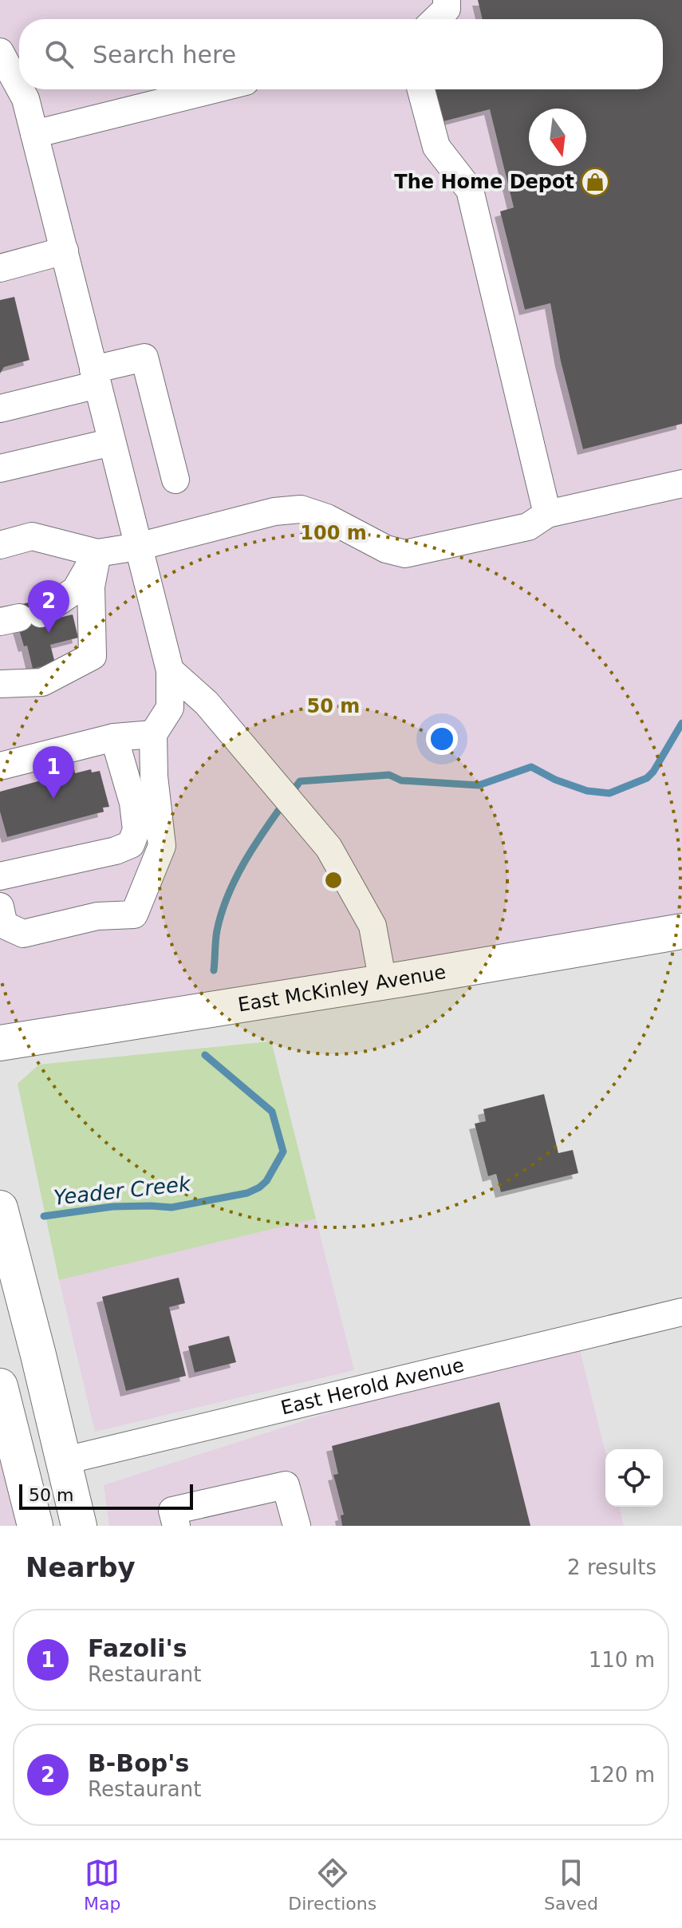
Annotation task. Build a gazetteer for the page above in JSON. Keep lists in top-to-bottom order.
{
  "streets": {
    "main road": ["East McKinley Avenue"],
    "street": ["East Herold Avenue"]
  },
  "water": ["Yeader Creek"],
  "places": {
    "shop": ["The Home Depot"]
  },
  "scale_bar": "50 m",
  "north": "bottom",
  "page": {
    "search": "Search here",
    "pins": ["2", "1"],
    "scale": "50 m",
    "heading": ["Nearby", "2 results"],
    "list": [
      {
        "mark": "1",
        "name": "Fazoli's",
        "note": "Restaurant",
        "value": "110 m"
      },
      {
        "mark": "2",
        "name": "B-Bop's",
        "note": "Restaurant",
        "value": "120 m"
      }
    ],
    "nav": ["Map", "Directions", "Saved"]
  },
  "rings": ["100 m", "50 m"]
}
